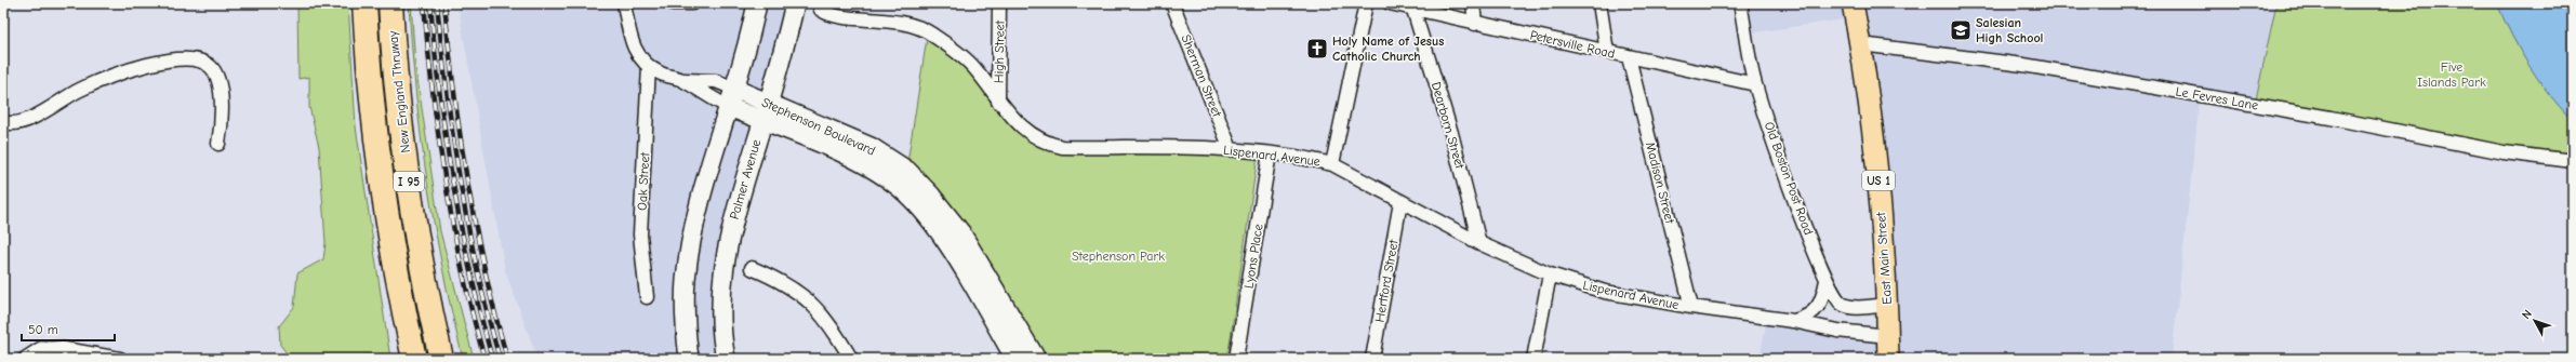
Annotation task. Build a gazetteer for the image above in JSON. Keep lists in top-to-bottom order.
{
  "streets": {
    "highway": ["New England Thruway", "I 95"],
    "main road": ["US 1", "East Main Street"],
    "street": [
      "Petersville Road",
      "High Street",
      "Sherman Street",
      "Le Fevres Lane",
      "Dearborn Street",
      "Stephenson Boulevard",
      "Lispenard Avenue",
      "Old Boston Post Road",
      "Palmer Avenue",
      "Oak Street",
      "Madison Street",
      "Lyons Place",
      "Hertford Street"
    ]
  },
  "crossings": [
    ["Petersville Road", "Dearborn Street"],
    ["Petersville Road", "Old Boston Post Road"],
    ["Petersville Road", "Madison Street"],
    ["High Street", "Lispenard Avenue"],
    ["Sherman Street", "Lispenard Avenue"],
    ["Le Fevres Lane", "East Main Street"],
    ["Dearborn Street", "Lispenard Avenue"],
    ["Stephenson Boulevard", "Palmer Avenue"],
    ["Stephenson Boulevard", "Oak Street"],
    ["Lispenard Avenue", "Madison Street"],
    ["Lispenard Avenue", "Lyons Place"],
    ["Lispenard Avenue", "East Main Street"],
    ["Lispenard Avenue", "Hertford Street"],
    ["Old Boston Post Road", "East Main Street"]
  ],
  "parks": ["Five Islands Park", "Stephenson Park"],
  "places": {
    "school or university": ["Salesian High School"],
    "church": ["Holy Name of Jesus Catholic Church"]
  },
  "scale_bar": "50 m",
  "north": "top left"
}
